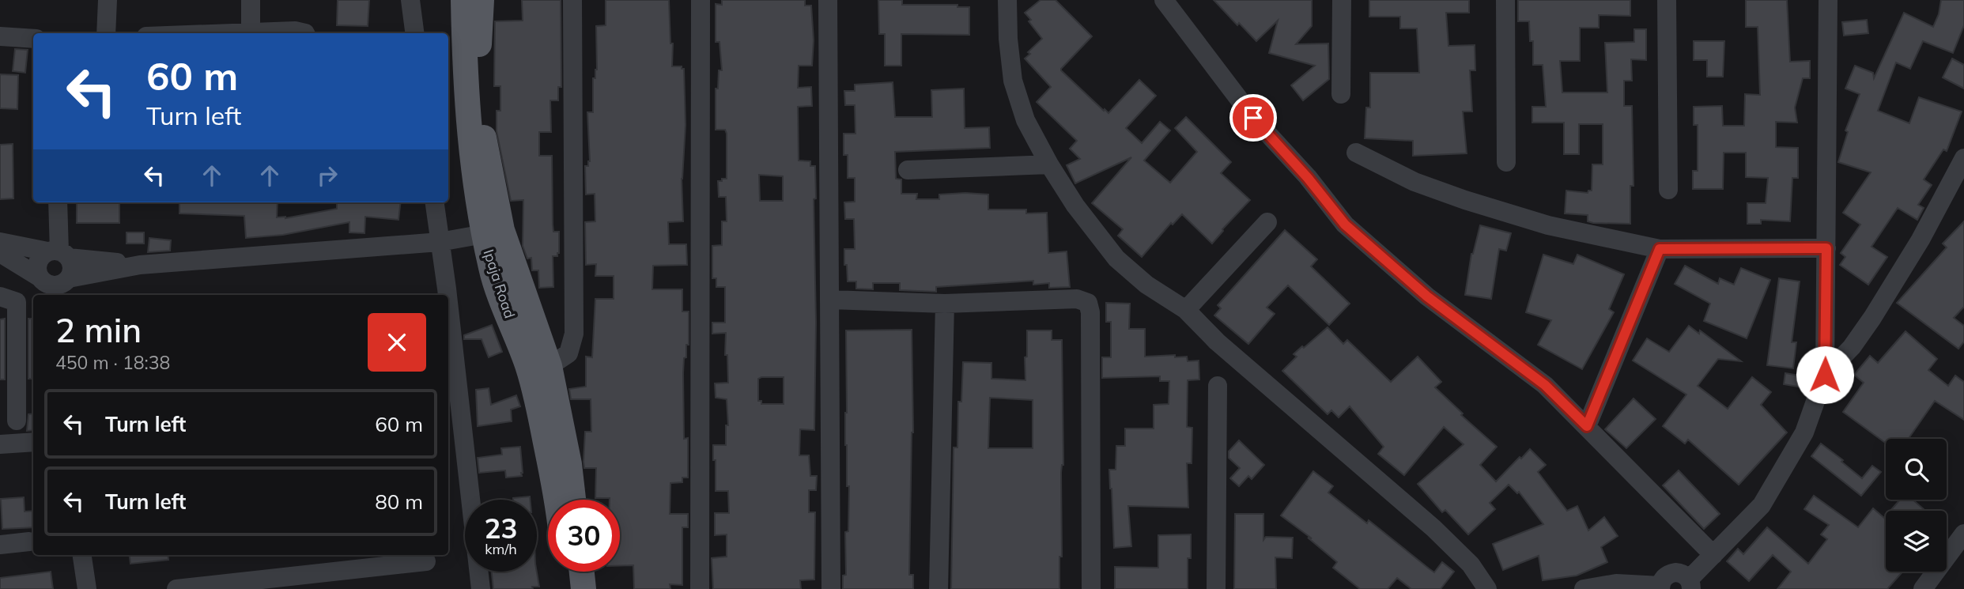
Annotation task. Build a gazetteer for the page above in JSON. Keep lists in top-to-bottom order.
{
  "streets": {
    "main road": ["Ipaja Road"]
  },
  "page": {
    "turn": ["60 m", "Turn left"],
    "heading": ["2 min", "450 m · 18:38"],
    "list": [
      {
        "name": "Turn left",
        "value": "60 m"
      },
      {
        "name": "Turn left",
        "value": "80 m"
      }
    ],
    "speed": "23 km/h",
    "limit": "30"
  }
}
